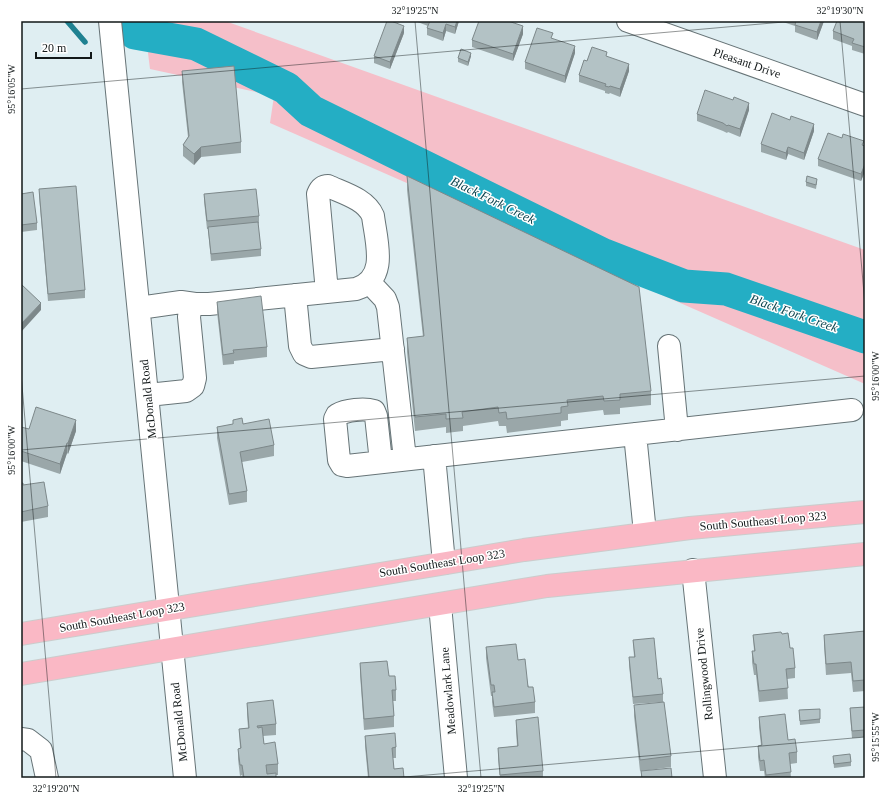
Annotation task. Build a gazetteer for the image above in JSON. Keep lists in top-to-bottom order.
{
  "streets": {
    "highway": ["South Southeast Loop 323"],
    "street": [
      "Pleasant Drive",
      "McDonald Road",
      "Rollingwood Drive",
      "Meadowlark Lane"
    ]
  },
  "crossings": [
    ["McDonald Road", "South Southeast Loop 323"]
  ],
  "water": ["Black Fork Creek"],
  "scale_bar": "20 m",
  "coordinates": [
    "32°19'25\"N",
    "32°19'30\"N",
    "95°16'05\"W",
    "95°16'00\"W",
    "95°15'55\"W",
    "32°19'20\"N"
  ]
}
